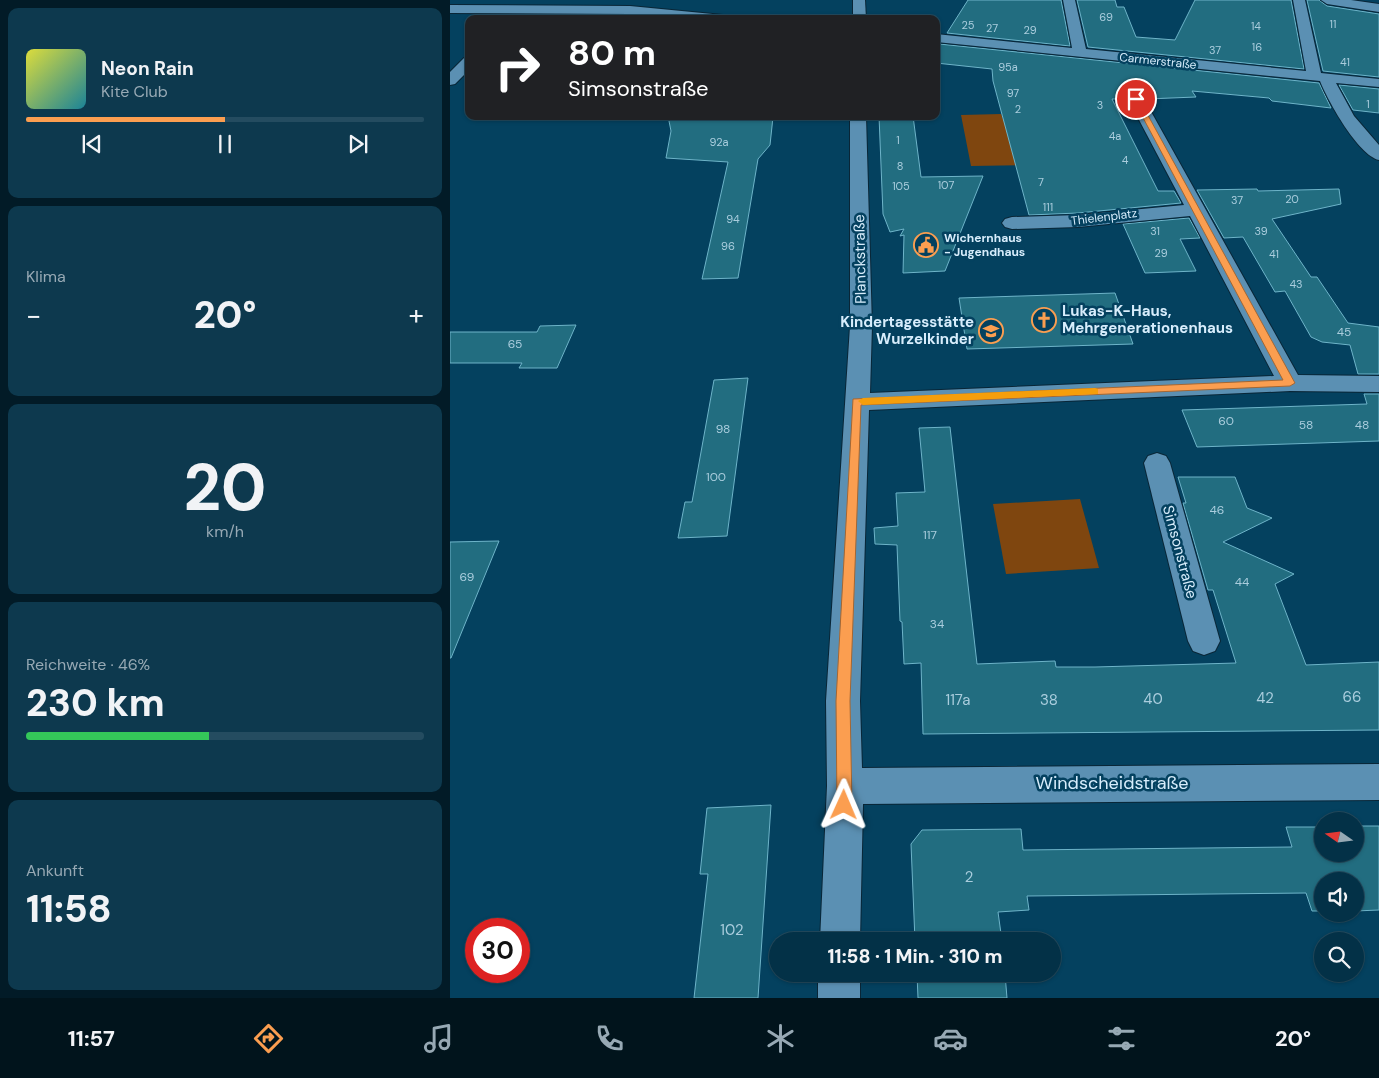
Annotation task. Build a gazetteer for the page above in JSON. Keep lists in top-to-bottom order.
{
  "streets": {
    "street": [
      "Carmerstraße",
      "Thielenplatz",
      "Planckstraße",
      "Simsonstraße",
      "Windscheidstraße"
    ]
  },
  "crossings": [
    ["Planckstraße", "Windscheidstraße"]
  ],
  "places": {
    "public building": ["Wichernhaus - Jugendhaus"],
    "church": ["Lukas-K-Haus, Mehrgenerationenhaus"],
    "school or university": ["Kindertagesstätte Wurzelkinder"]
  },
  "house_numbers": [
    "69",
    "11",
    "25",
    "14",
    "27",
    "29",
    "16",
    "37",
    "41",
    "95a",
    "97",
    "1",
    "3",
    "2",
    "4a",
    "1",
    "92a",
    "4",
    "8",
    "7",
    "107",
    "105",
    "20",
    "37",
    "111",
    "94",
    "31",
    "39",
    "96",
    "29",
    "41",
    "43",
    "45",
    "65",
    "60",
    "58",
    "48",
    "98",
    "100",
    "46",
    "117",
    "69",
    "44",
    "34",
    "66",
    "42",
    "40",
    "117a",
    "38",
    "2",
    "102"
  ],
  "north": "left",
  "page": {
    "turn": ["80 m", "Simsonstraße"],
    "song": ["Neon Rain", "Kite Club"],
    "tile": [
      "Klima",
      ["20", "km/h"],
      ["Reichweite · 46%", "230 km"],
      ["Ankunft", "11:58"]
    ],
    "heat": ["−", "20°", "+"],
    "limit": "30",
    "trip": "11:58 · 1 Min. · 310 m",
    "tabs": ["11:57", "20°"]
  }
}
